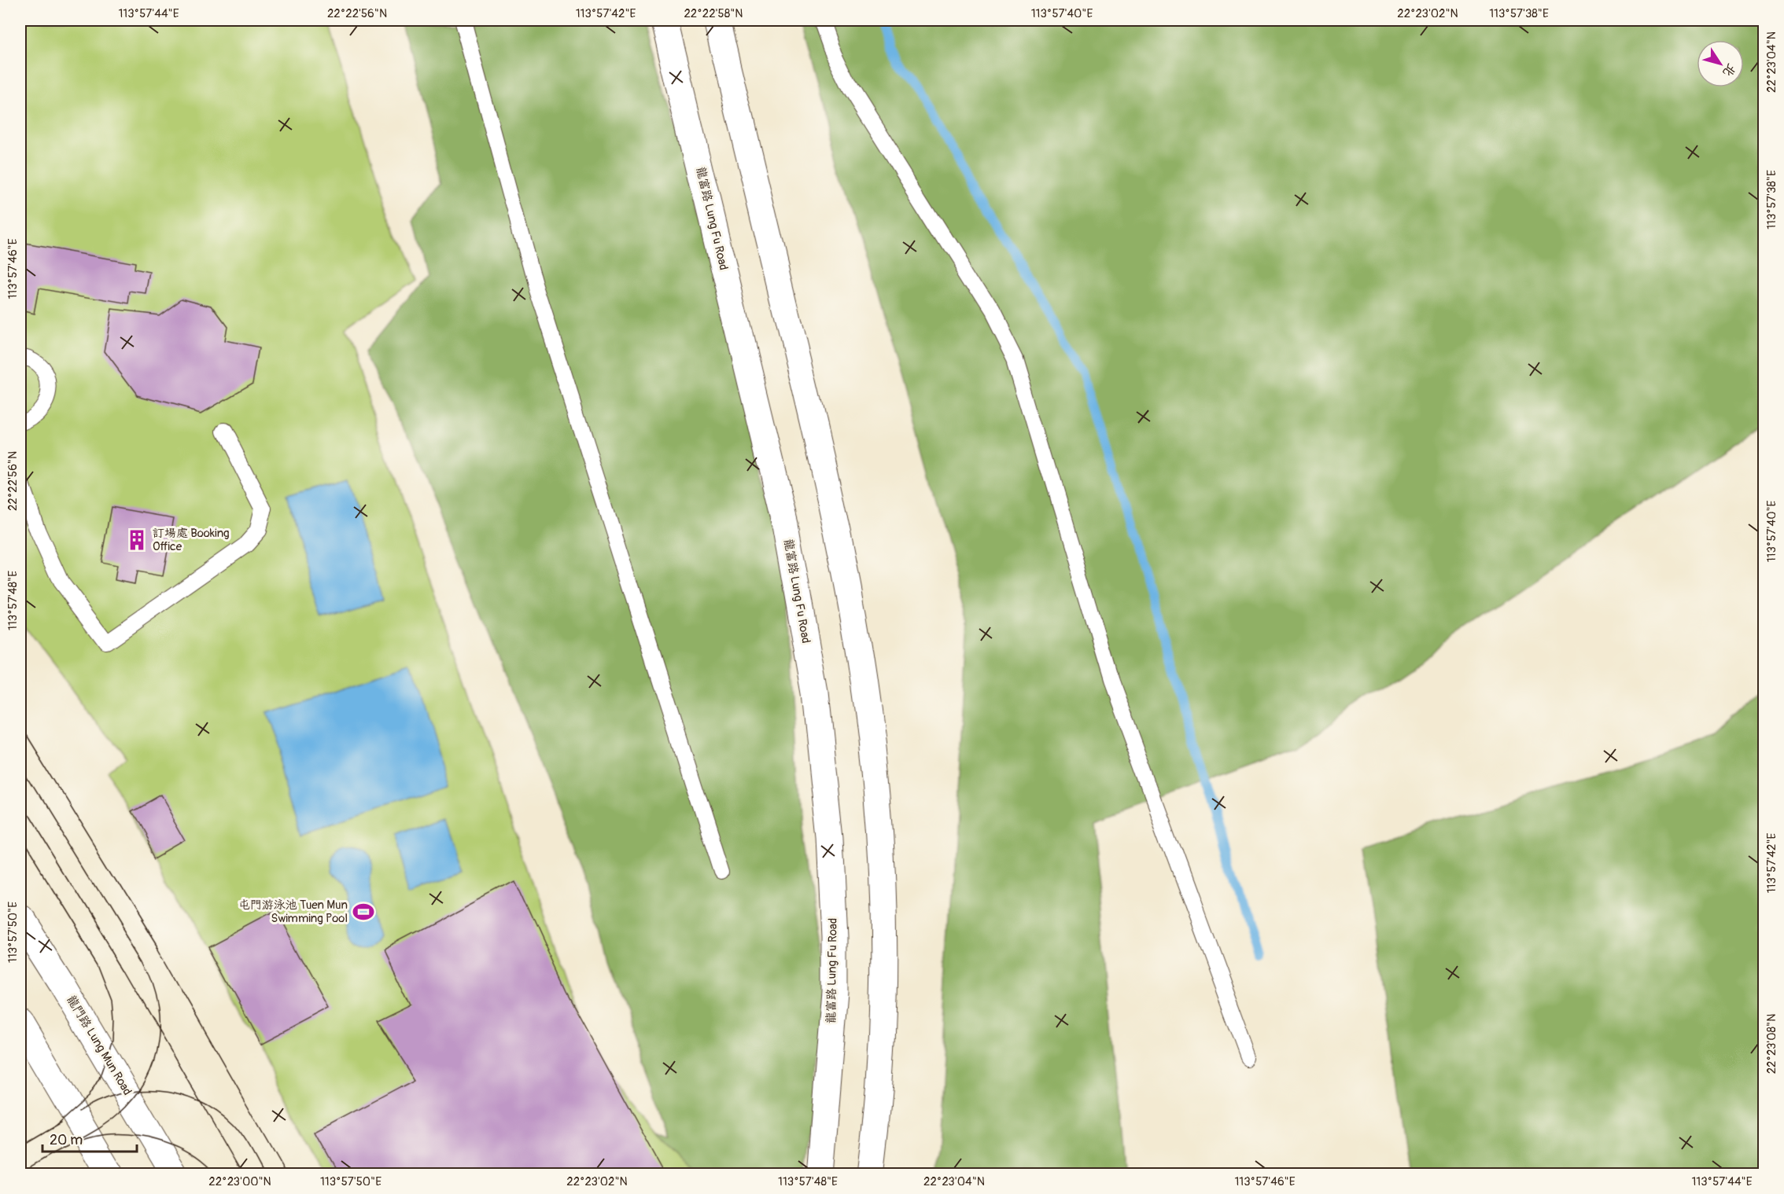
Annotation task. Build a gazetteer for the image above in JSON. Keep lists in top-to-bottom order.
{
  "streets": {
    "main road": ["龍富路 Lung Fu Road", "龍門路 Lung Mun Road"]
  },
  "places": {
    "building": ["訂場處 Booking Office"],
    "sports": ["屯門游泳池 Tuen Mun Swimming Pool"]
  },
  "scale_bar": "20 m",
  "north": "bottom right",
  "coordinates": [
    "113°57'44\"E",
    "22°22'56\"N",
    "113°57'42\"E",
    "22°22'58\"N",
    "113°57'40\"E",
    "22°23'02\"N",
    "113°57'38\"E",
    "22°23'04\"N",
    "113°57'46\"E",
    "113°57'48\"E",
    "113°57'50\"E",
    "22°23'08\"N",
    "22°23'00\"N"
  ]
}
